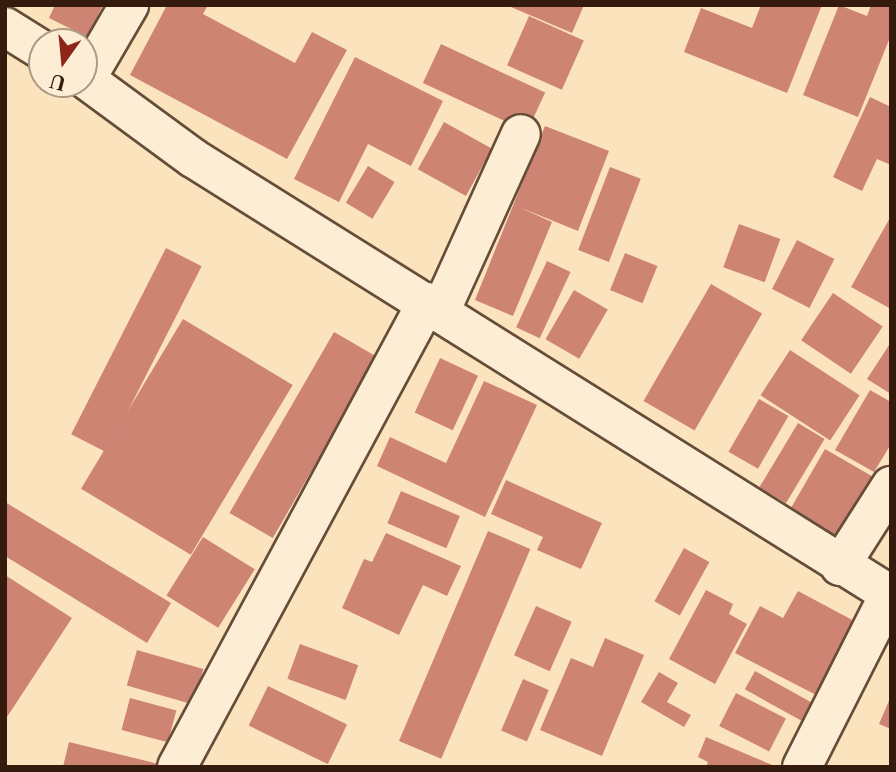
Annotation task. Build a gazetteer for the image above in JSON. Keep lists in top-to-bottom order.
{
  "north": "bottom"
}
